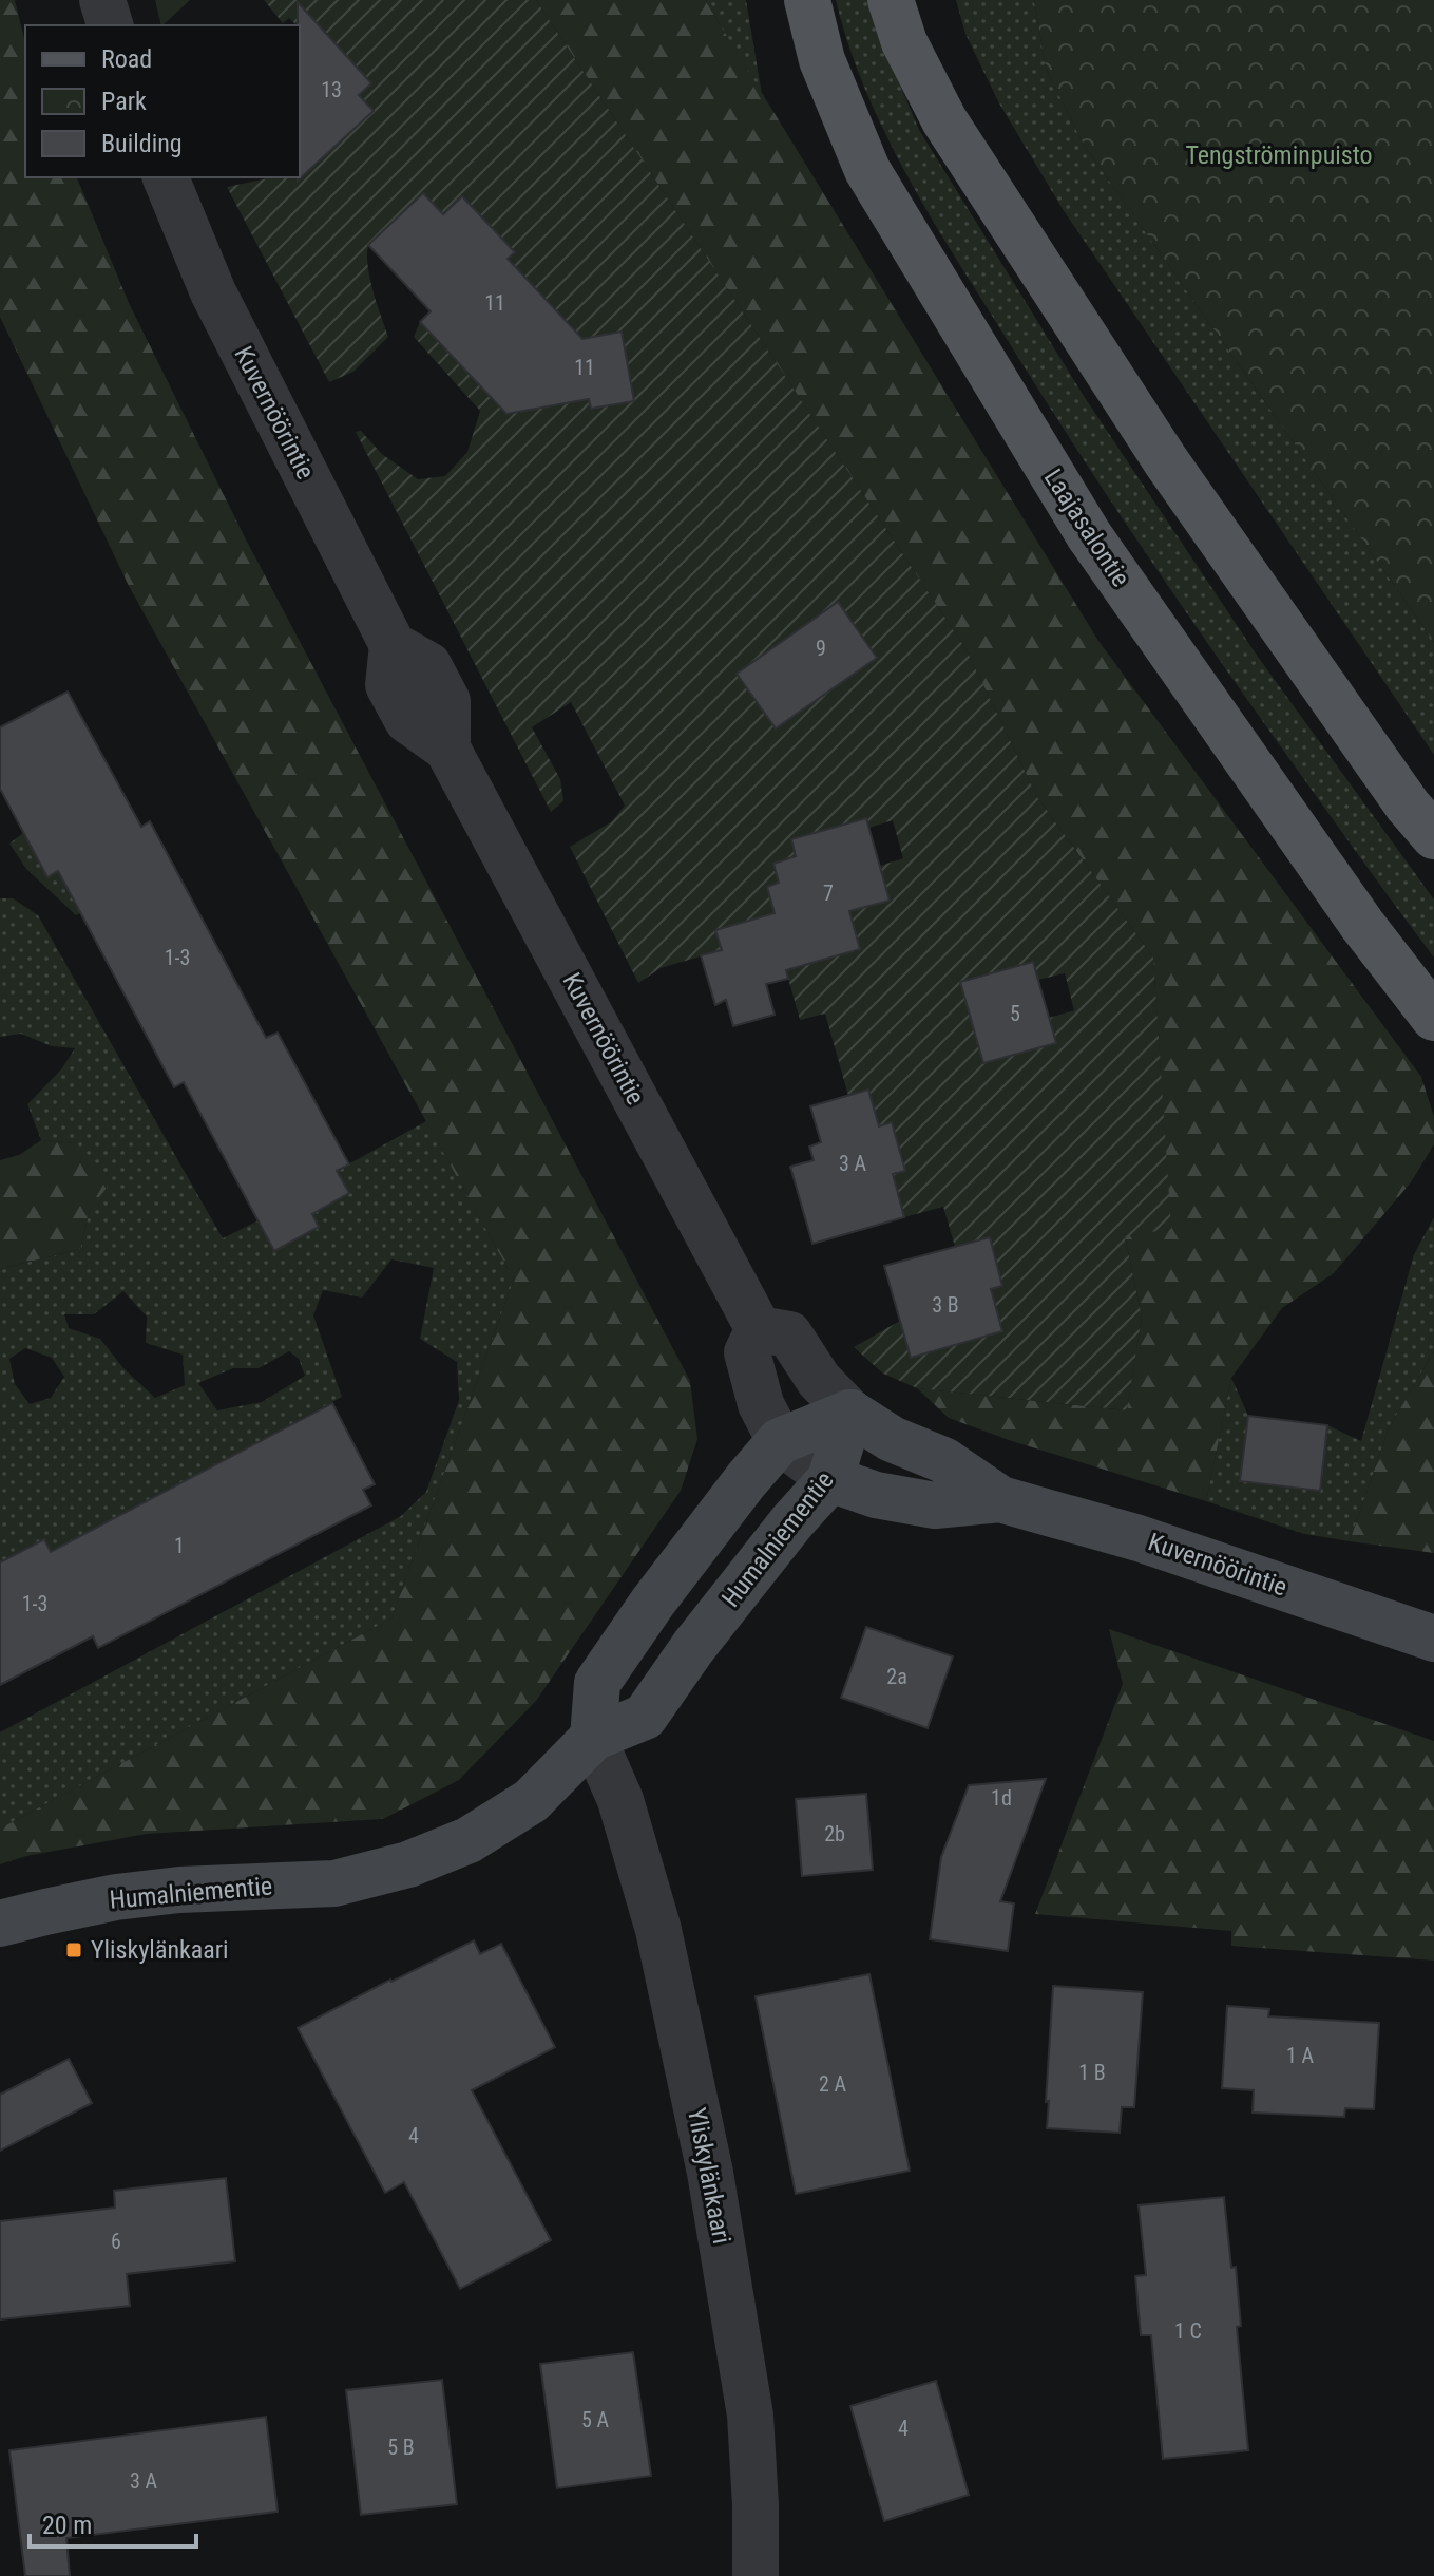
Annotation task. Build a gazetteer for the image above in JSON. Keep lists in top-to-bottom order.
{
  "streets": {
    "main road": ["Laajasalontie"],
    "street": ["Kuvernöörintie", "Humalniementie", "Yliskylänkaari"]
  },
  "crossings": [
    ["Kuvernöörintie", "Humalniementie"],
    ["Humalniementie", "Yliskylänkaari"]
  ],
  "parks": ["Tengströminpuisto"],
  "places": {
    "transit": ["Yliskylänkaari"]
  },
  "house_numbers": [
    "13",
    "11",
    "11",
    "9",
    "7",
    "1-3",
    "5",
    "3 A",
    "3 B",
    "1",
    "1-3",
    "2a",
    "1d",
    "2b",
    "1 A",
    "1 B",
    "2 A",
    "4",
    "6",
    "1 C",
    "5 A",
    "4",
    "5 B",
    "3 A"
  ],
  "legend": ["Road", "Park", "Building"],
  "scale_bar": "20 m"
}
